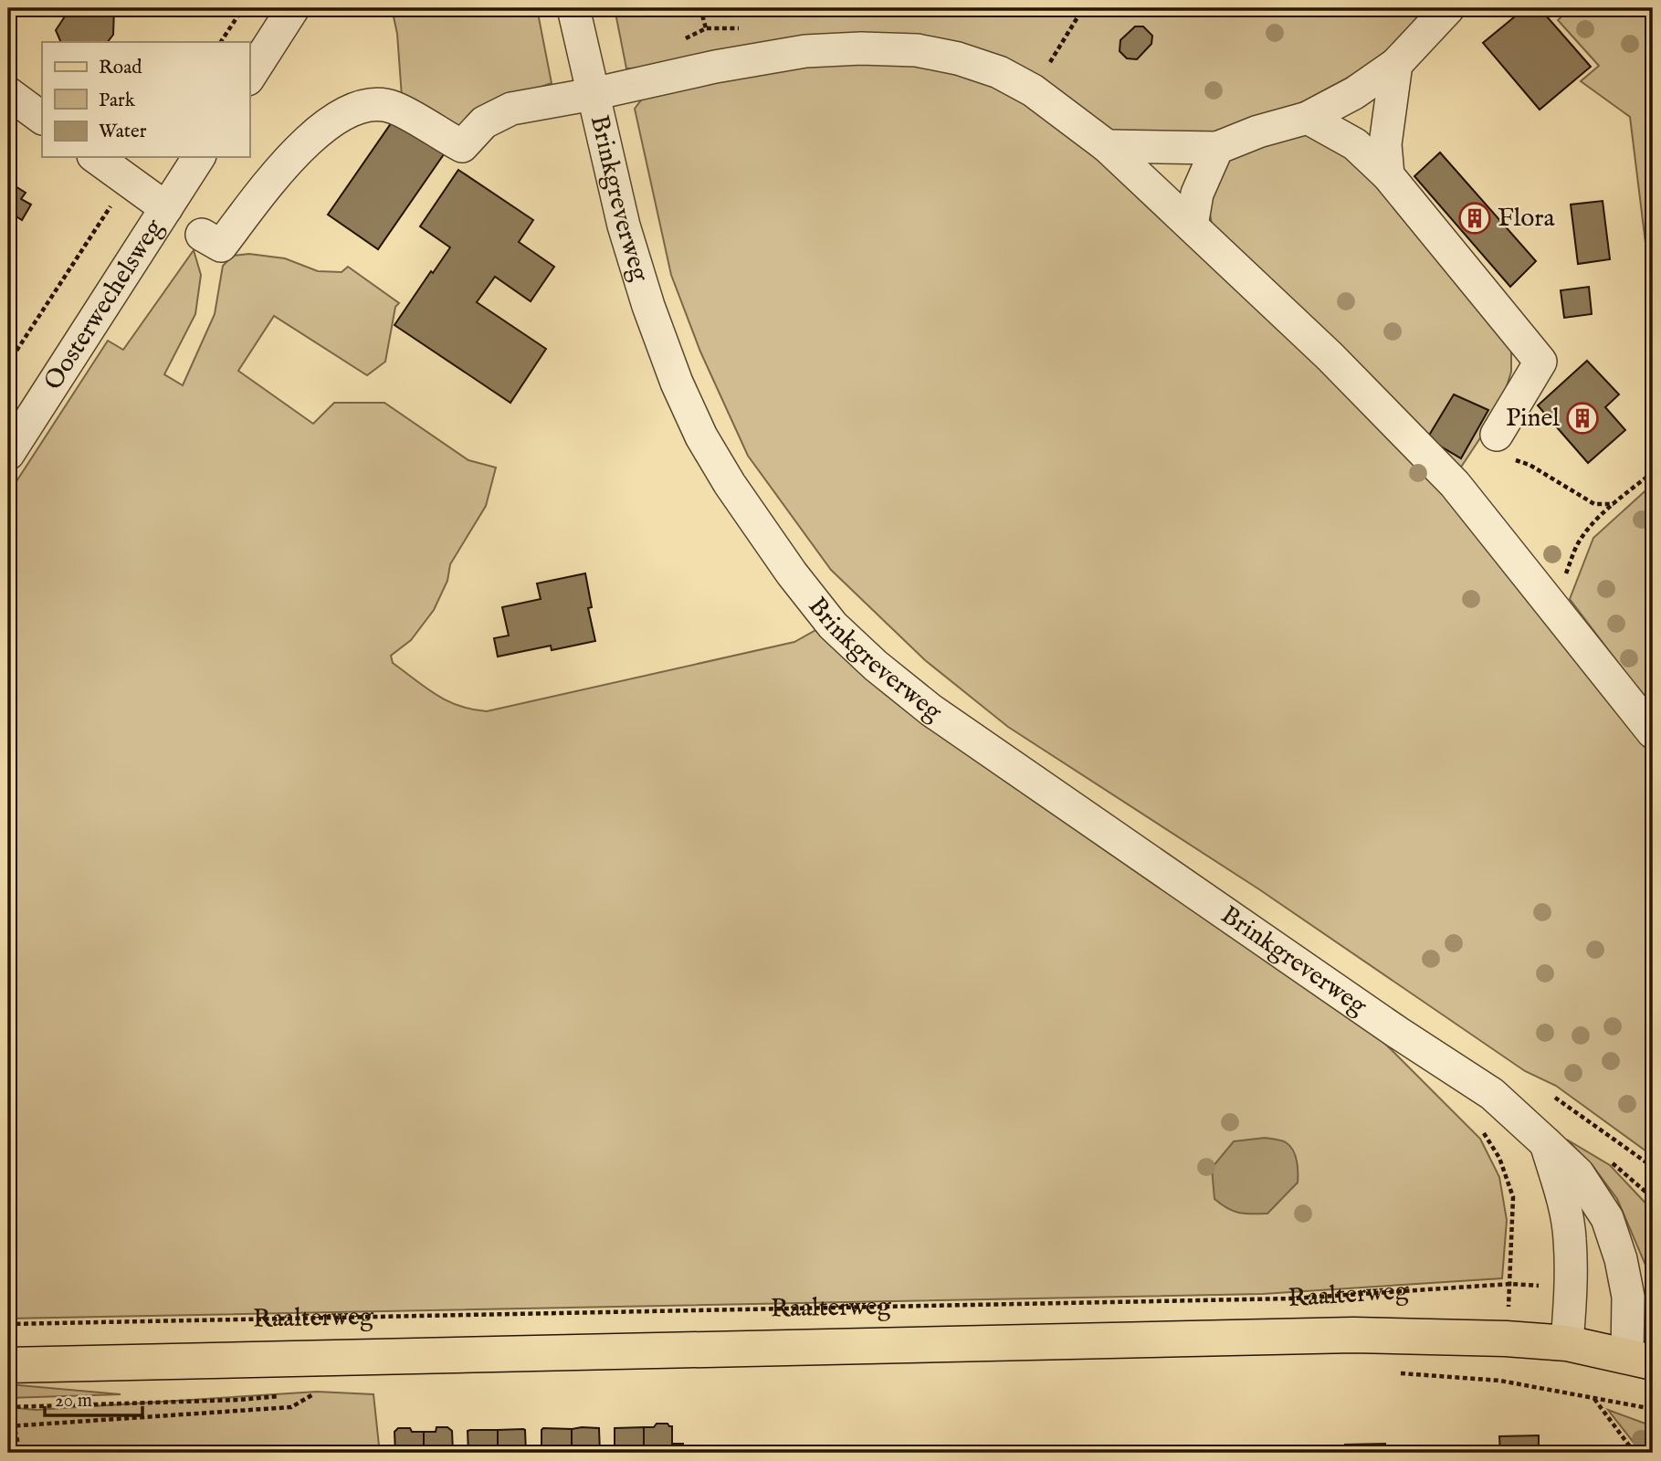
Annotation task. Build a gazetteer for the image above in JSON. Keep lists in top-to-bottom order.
{
  "streets": {
    "main road": ["Raalterweg"],
    "street": ["Brinkgreverweg", "Oosterwechelsweg"]
  },
  "crossings": [
    ["Brinkgreverweg", "Raalterweg"]
  ],
  "places": {
    "building": ["Flora", "Pinel"]
  },
  "legend": ["Road", "Park", "Water"],
  "scale_bar": "20 m"
}
